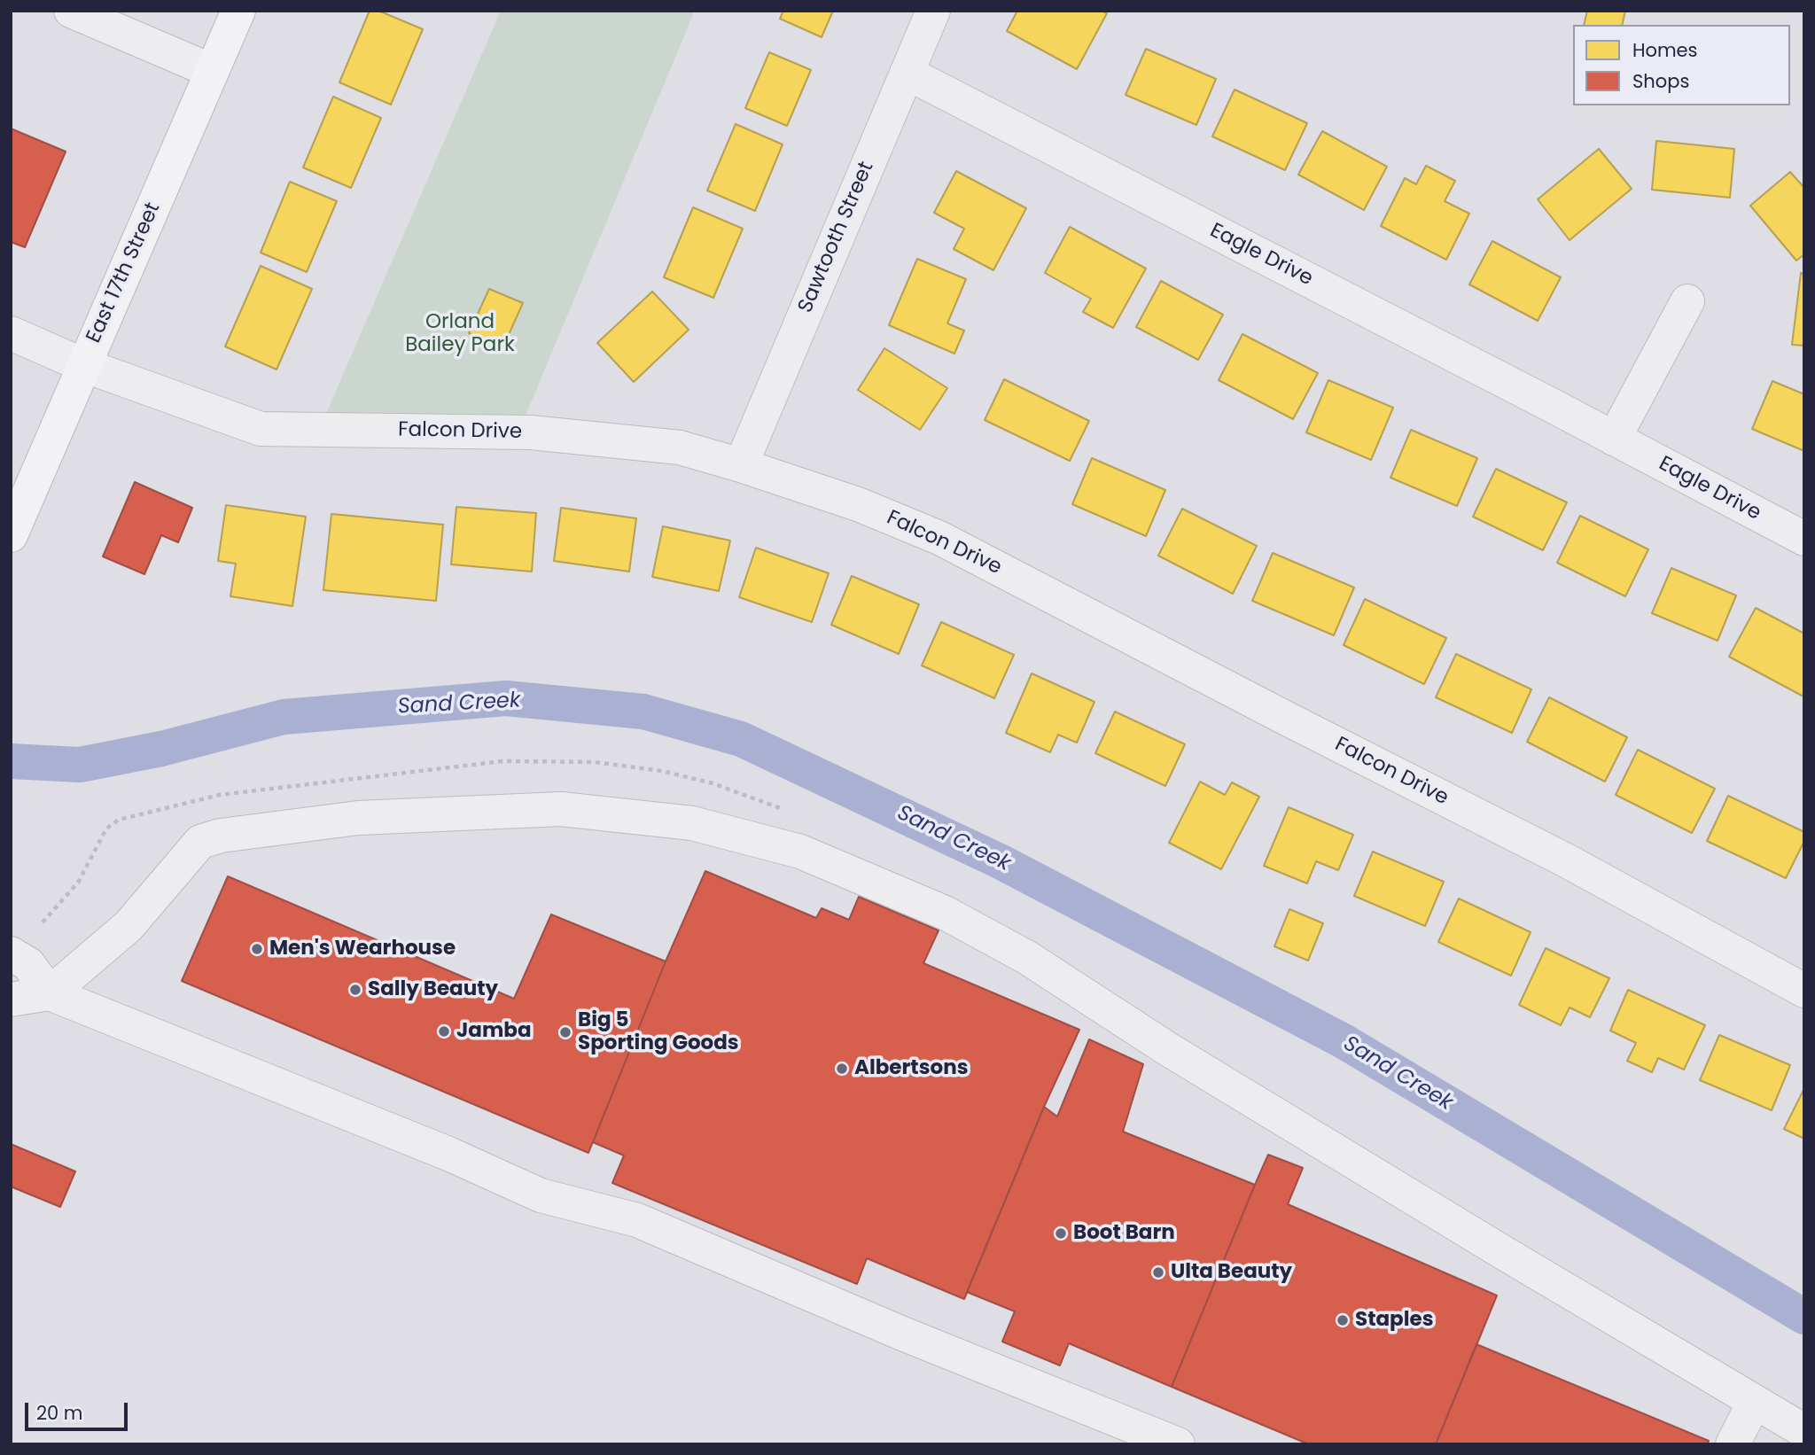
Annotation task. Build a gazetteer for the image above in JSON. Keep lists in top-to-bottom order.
{
  "streets": {
    "main road": ["East 17th Street"],
    "street": ["Sawtooth Street", "Eagle Drive", "Falcon Drive"]
  },
  "crossings": [
    ["Sawtooth Street", "Eagle Drive"],
    ["Sawtooth Street", "Falcon Drive"],
    ["East 17th Street", "Falcon Drive"]
  ],
  "water": ["Sand Creek"],
  "parks": ["Orland Bailey Park"],
  "places": [
    "Men's Wearhouse",
    "Sally Beauty",
    "Jamba",
    "Big 5 Sporting Goods",
    "Albertsons",
    "Boot Barn",
    "Ulta Beauty",
    "Staples"
  ],
  "legend": ["Homes", "Shops"],
  "scale_bar": "20 m"
}
